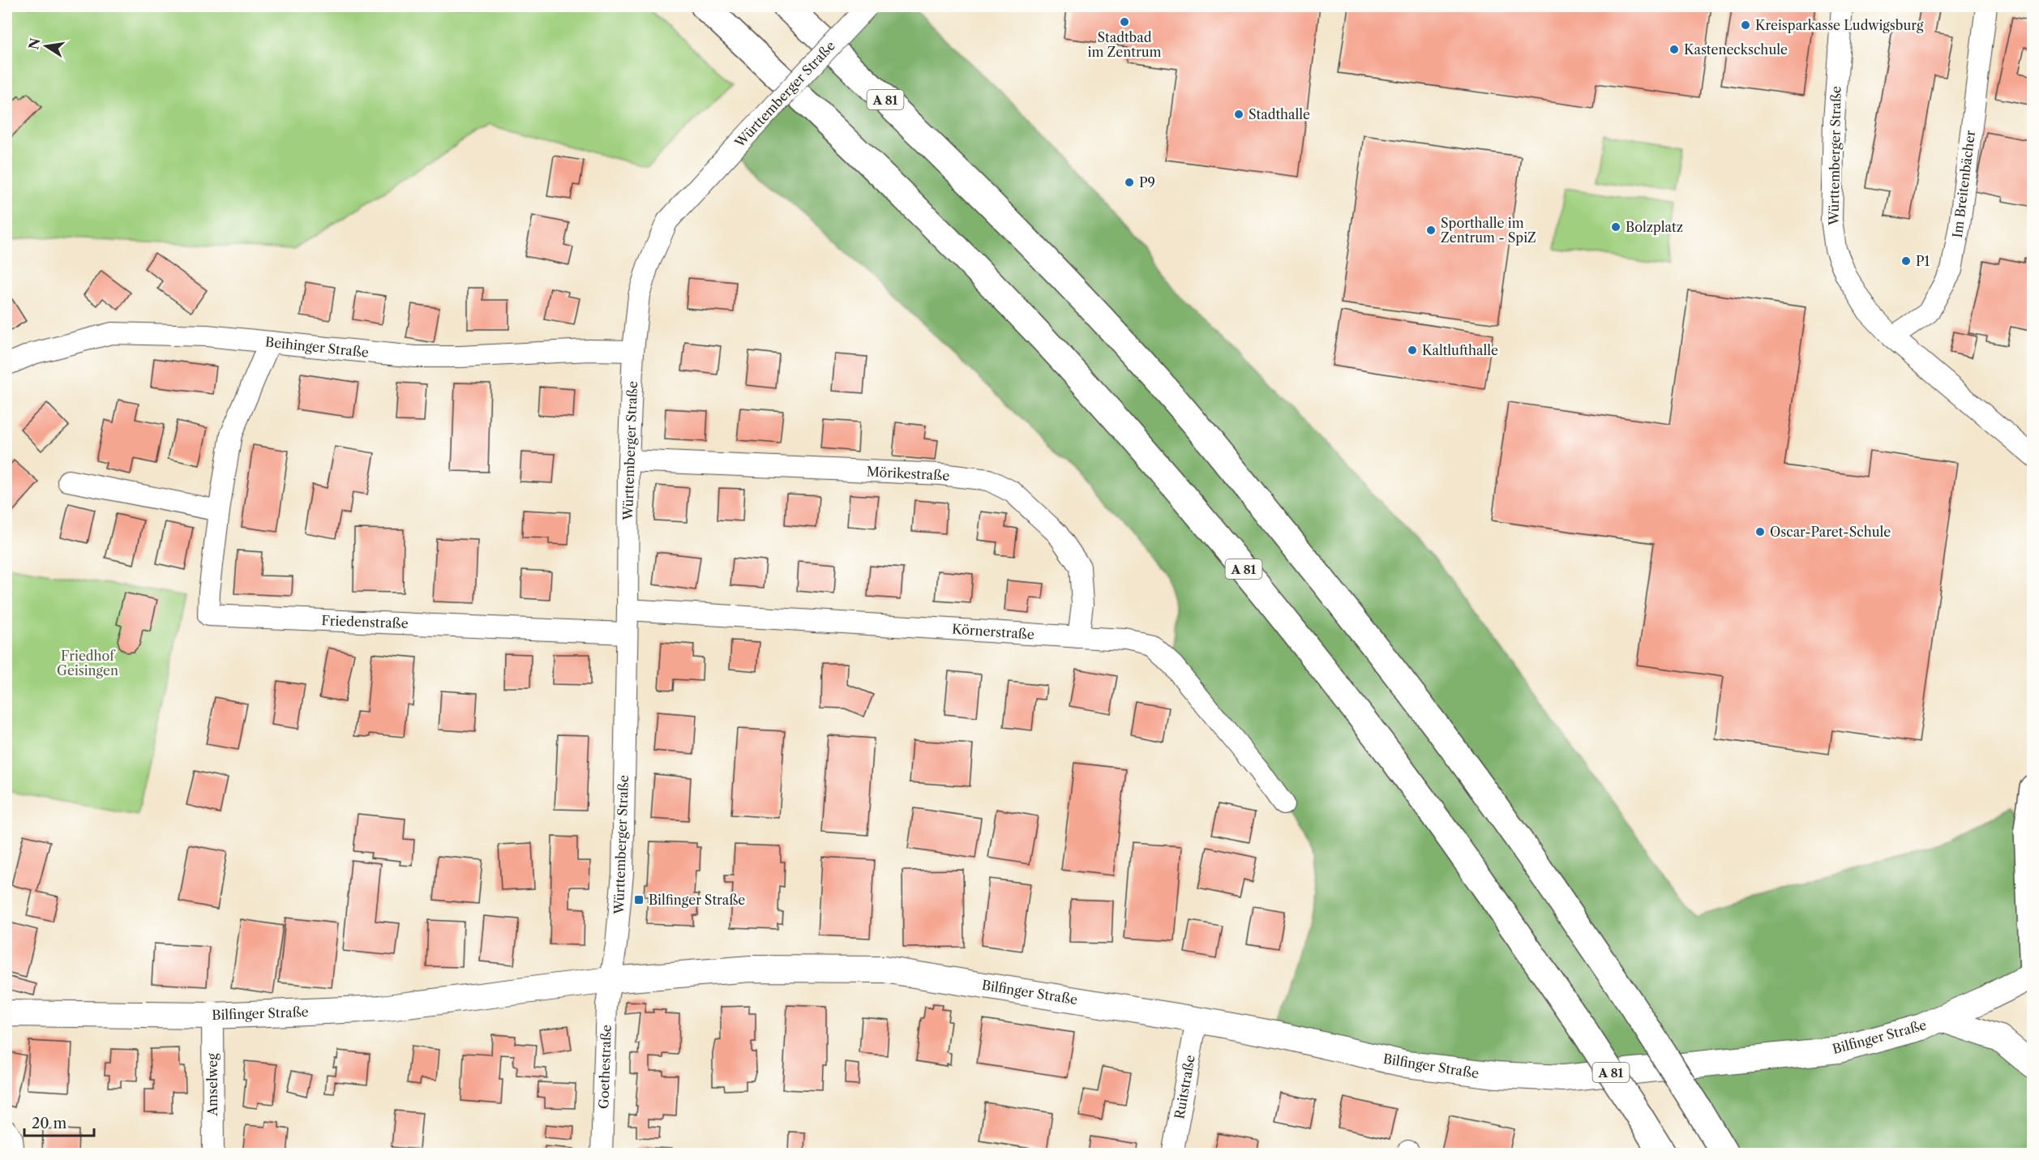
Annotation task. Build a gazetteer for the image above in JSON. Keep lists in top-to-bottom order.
{
  "streets": {
    "main road": ["A 81"],
    "street": [
      "Württemberger Straße",
      "Im Breitenbächer",
      "Beihinger Straße",
      "Mörikestraße",
      "Friedenstraße",
      "Körnerstraße",
      "Bilfinger Straße",
      "Goethestraße",
      "Amselweg",
      "Ruitstraße"
    ]
  },
  "crossings": [
    ["Württemberger Straße", "Im Breitenbächer"],
    ["Württemberger Straße", "Beihinger Straße"],
    ["Württemberger Straße", "Mörikestraße"],
    ["Württemberger Straße", "Friedenstraße"],
    ["Württemberger Straße", "Körnerstraße"],
    ["Württemberger Straße", "Bilfinger Straße"],
    ["Württemberger Straße", "Goethestraße"],
    ["Beihinger Straße", "Friedenstraße"],
    ["Mörikestraße", "Körnerstraße"],
    ["Bilfinger Straße", "Goethestraße"],
    ["Bilfinger Straße", "Amselweg"],
    ["Bilfinger Straße", "Ruitstraße"]
  ],
  "parks": ["Friedhof Geisingen"],
  "places": {
    "other": [
      "Stadtbad im Zentrum",
      "Kreisparkasse Ludwigsburg",
      "Kasteneckschule",
      "Stadthalle",
      "P9",
      "Bolzplatz",
      "Sporthalle im Zentrum - SpiZ",
      "P1",
      "Kaltlufthalle",
      "Oscar-Paret-Schule"
    ],
    "transit": ["Bilfinger Straße"]
  },
  "scale_bar": "20 m",
  "north": "left"
}
